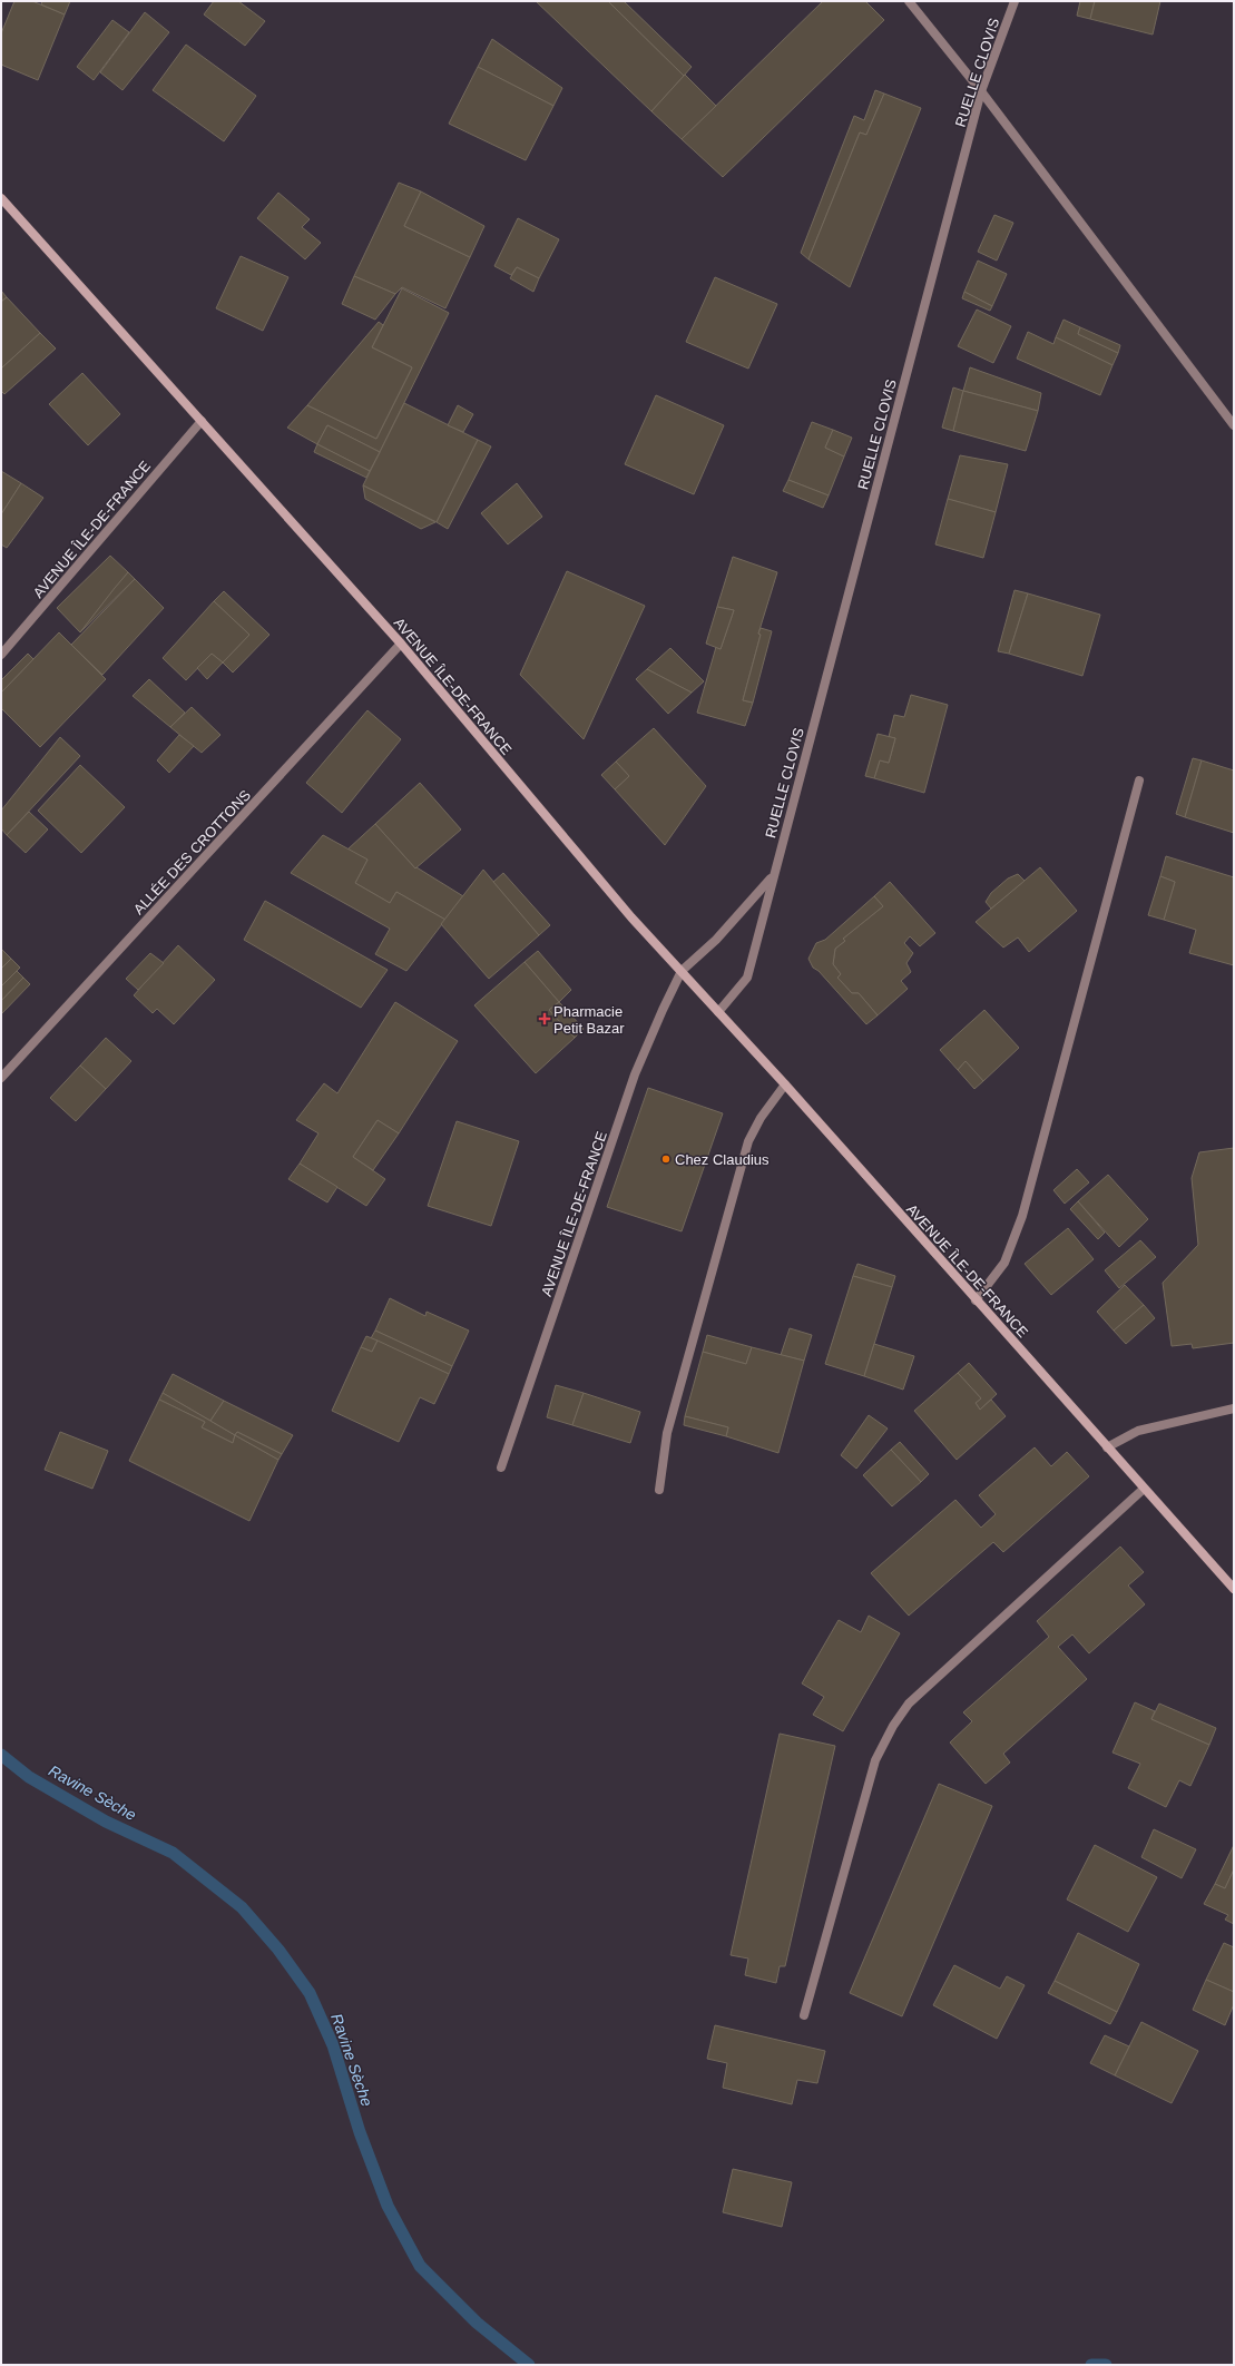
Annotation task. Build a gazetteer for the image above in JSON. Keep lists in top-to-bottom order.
{
  "streets": {
    "street": ["RUELLE CLOVIS", "AVENUE ÎLE-DE-FRANCE", "ALLÉE DES CROTTONS"]
  },
  "crossings": [
    ["RUELLE CLOVIS", "AVENUE ÎLE-DE-FRANCE"],
    ["AVENUE ÎLE-DE-FRANCE", "ALLÉE DES CROTTONS"]
  ],
  "water": ["Ravine Sèche"],
  "places": {
    "health": ["Pharmacie Petit Bazar"],
    "other": ["Chez Claudius"]
  }
}
